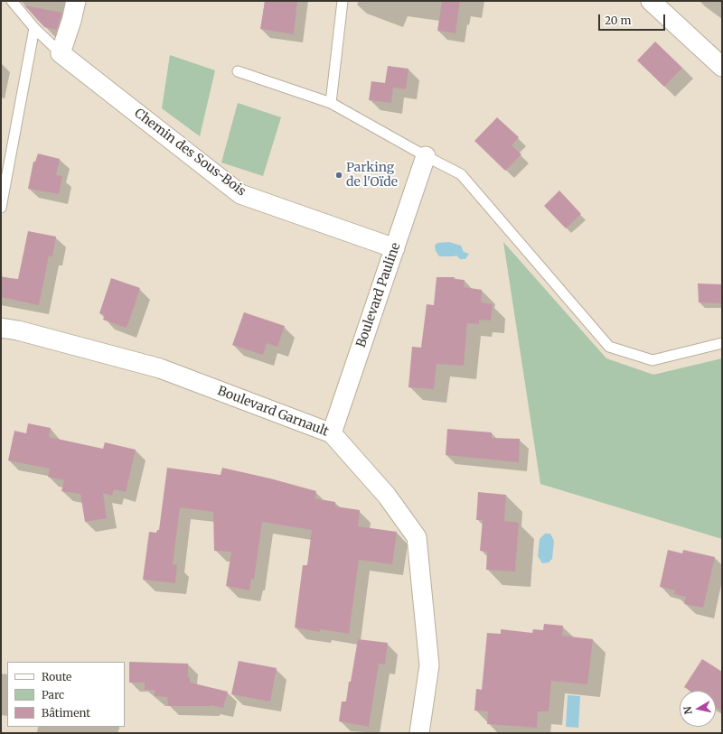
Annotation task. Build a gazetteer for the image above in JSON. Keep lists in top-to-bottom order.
{
  "streets": {
    "street": ["Chemin des Sous-Bois", "Boulevard Pauline", "Boulevard Garnault"]
  },
  "crossings": [
    ["Chemin des Sous-Bois", "Boulevard Pauline"],
    ["Boulevard Pauline", "Boulevard Garnault"]
  ],
  "places": ["Parking de l'Oïde"],
  "legend": ["Route", "Parc", "Bâtiment"],
  "scale_bar": "20 m",
  "north": "left"
}
